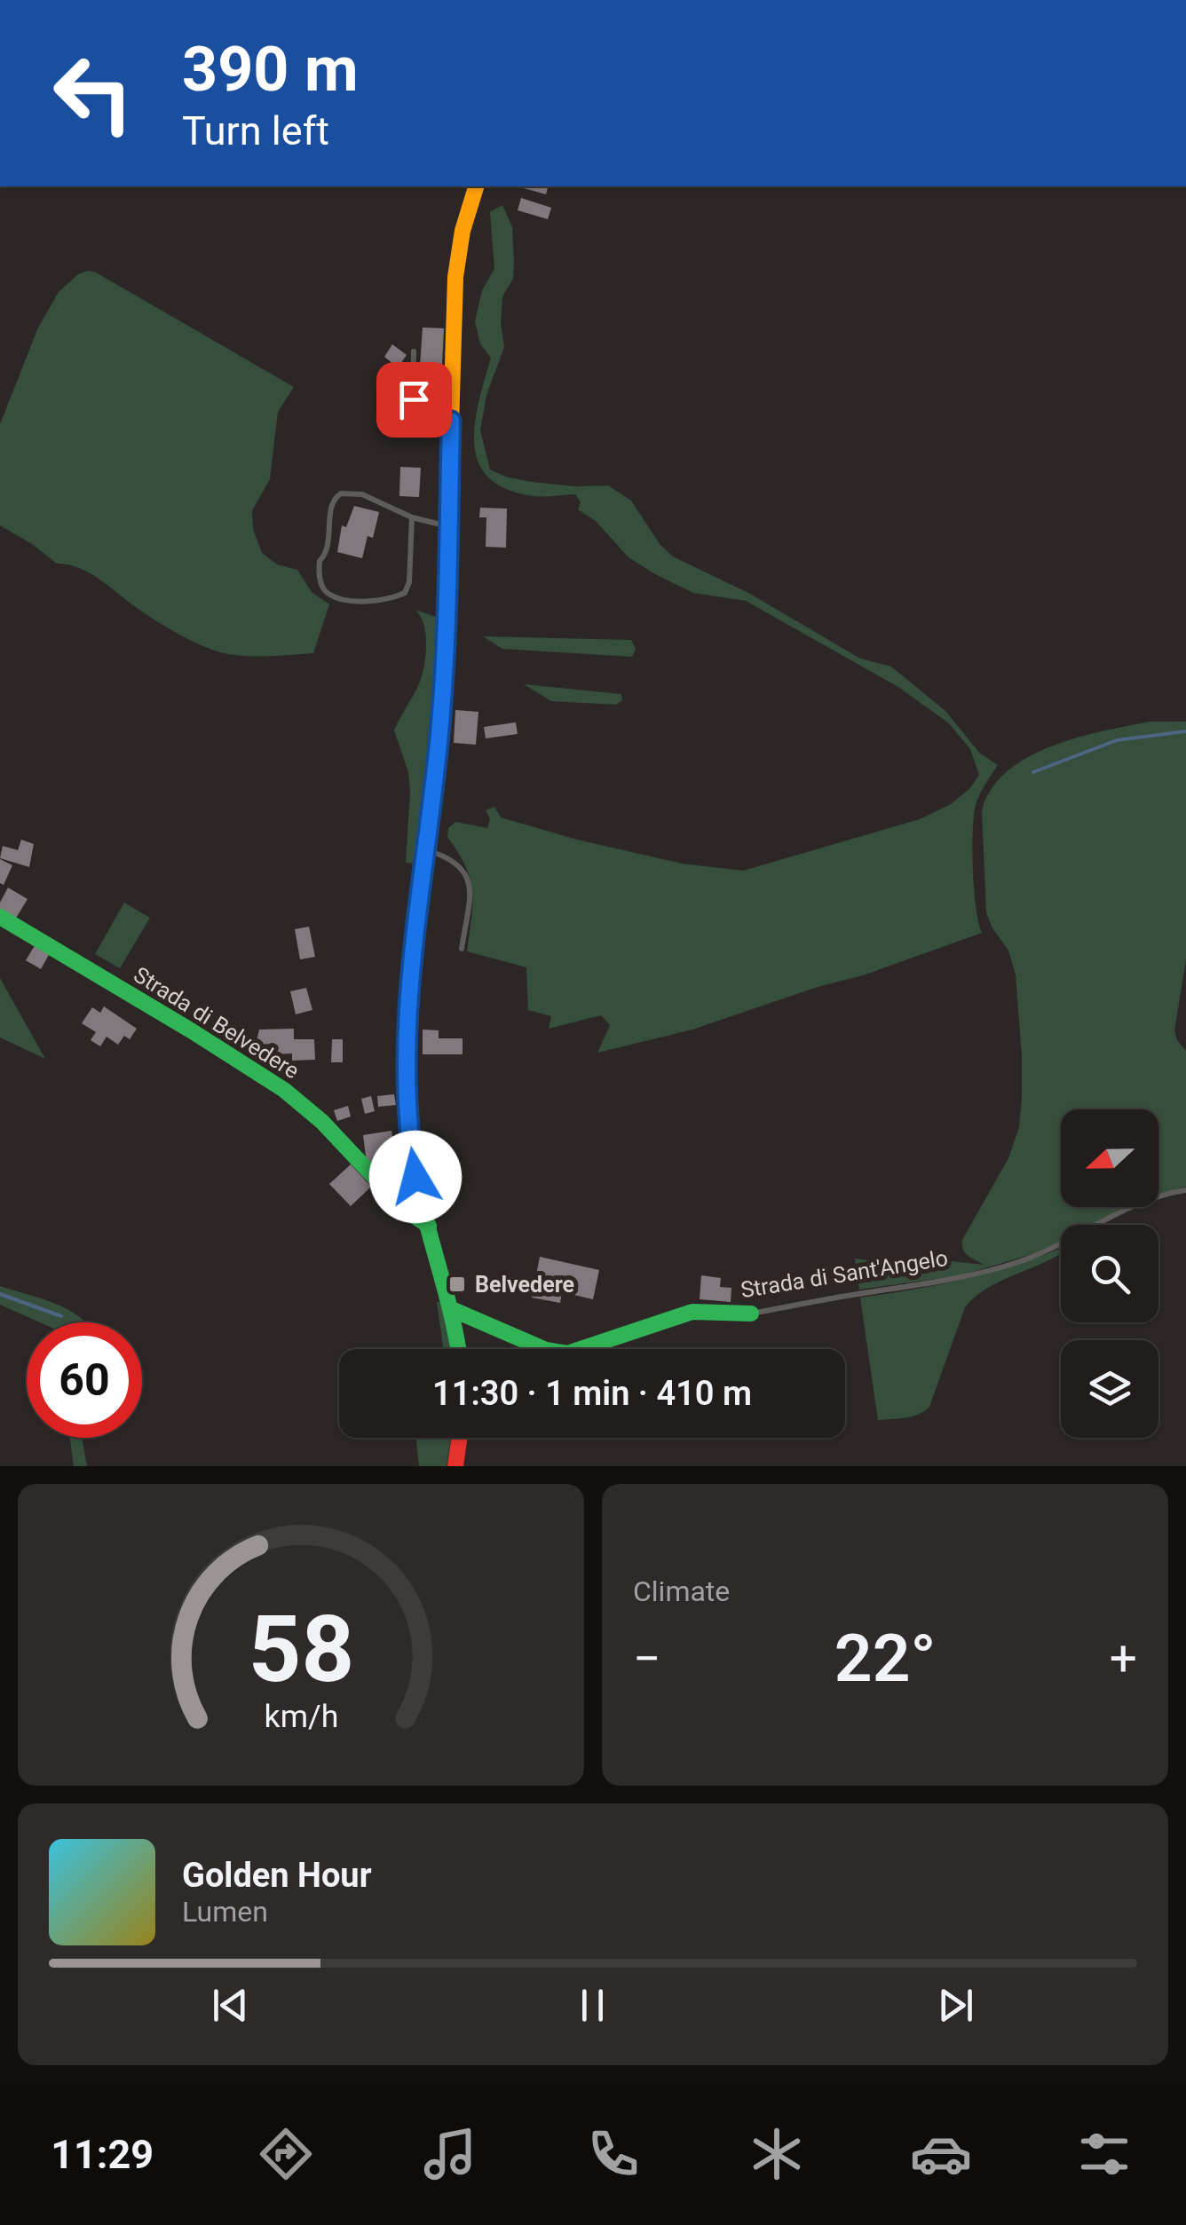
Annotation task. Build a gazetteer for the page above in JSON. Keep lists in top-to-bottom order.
{
  "streets": {
    "main road": ["Strada di Belvedere", "Strada di Sant'Angelo"]
  },
  "places": {
    "transit": ["Belvedere"]
  },
  "north": "left",
  "page": {
    "turn": ["390 m", "Turn left"],
    "limit": "60",
    "trip": "11:30 · 1 min · 410 m",
    "tile": "Climate",
    "heat": ["−", "22°", "+"],
    "song": ["Golden Hour", "Lumen"],
    "tabs": "11:29",
    "gauge": ["58", "km/h"]
  }
}
